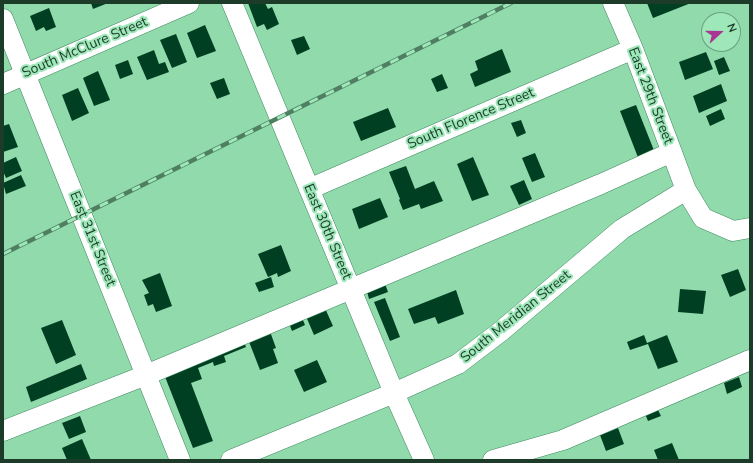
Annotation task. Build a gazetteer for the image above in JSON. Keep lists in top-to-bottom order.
{
  "streets": {
    "street": [
      "South McClure Street",
      "East 29th Street",
      "South Florence Street",
      "East 30th Street",
      "East 31st Street",
      "South Meridian Street"
    ]
  },
  "crossings": [
    ["South McClure Street", "East 31st Street"],
    ["East 29th Street", "South Florence Street"],
    ["East 29th Street", "South Meridian Street"],
    ["South Florence Street", "East 30th Street"],
    ["East 30th Street", "South Meridian Street"]
  ],
  "north": "right"
}
